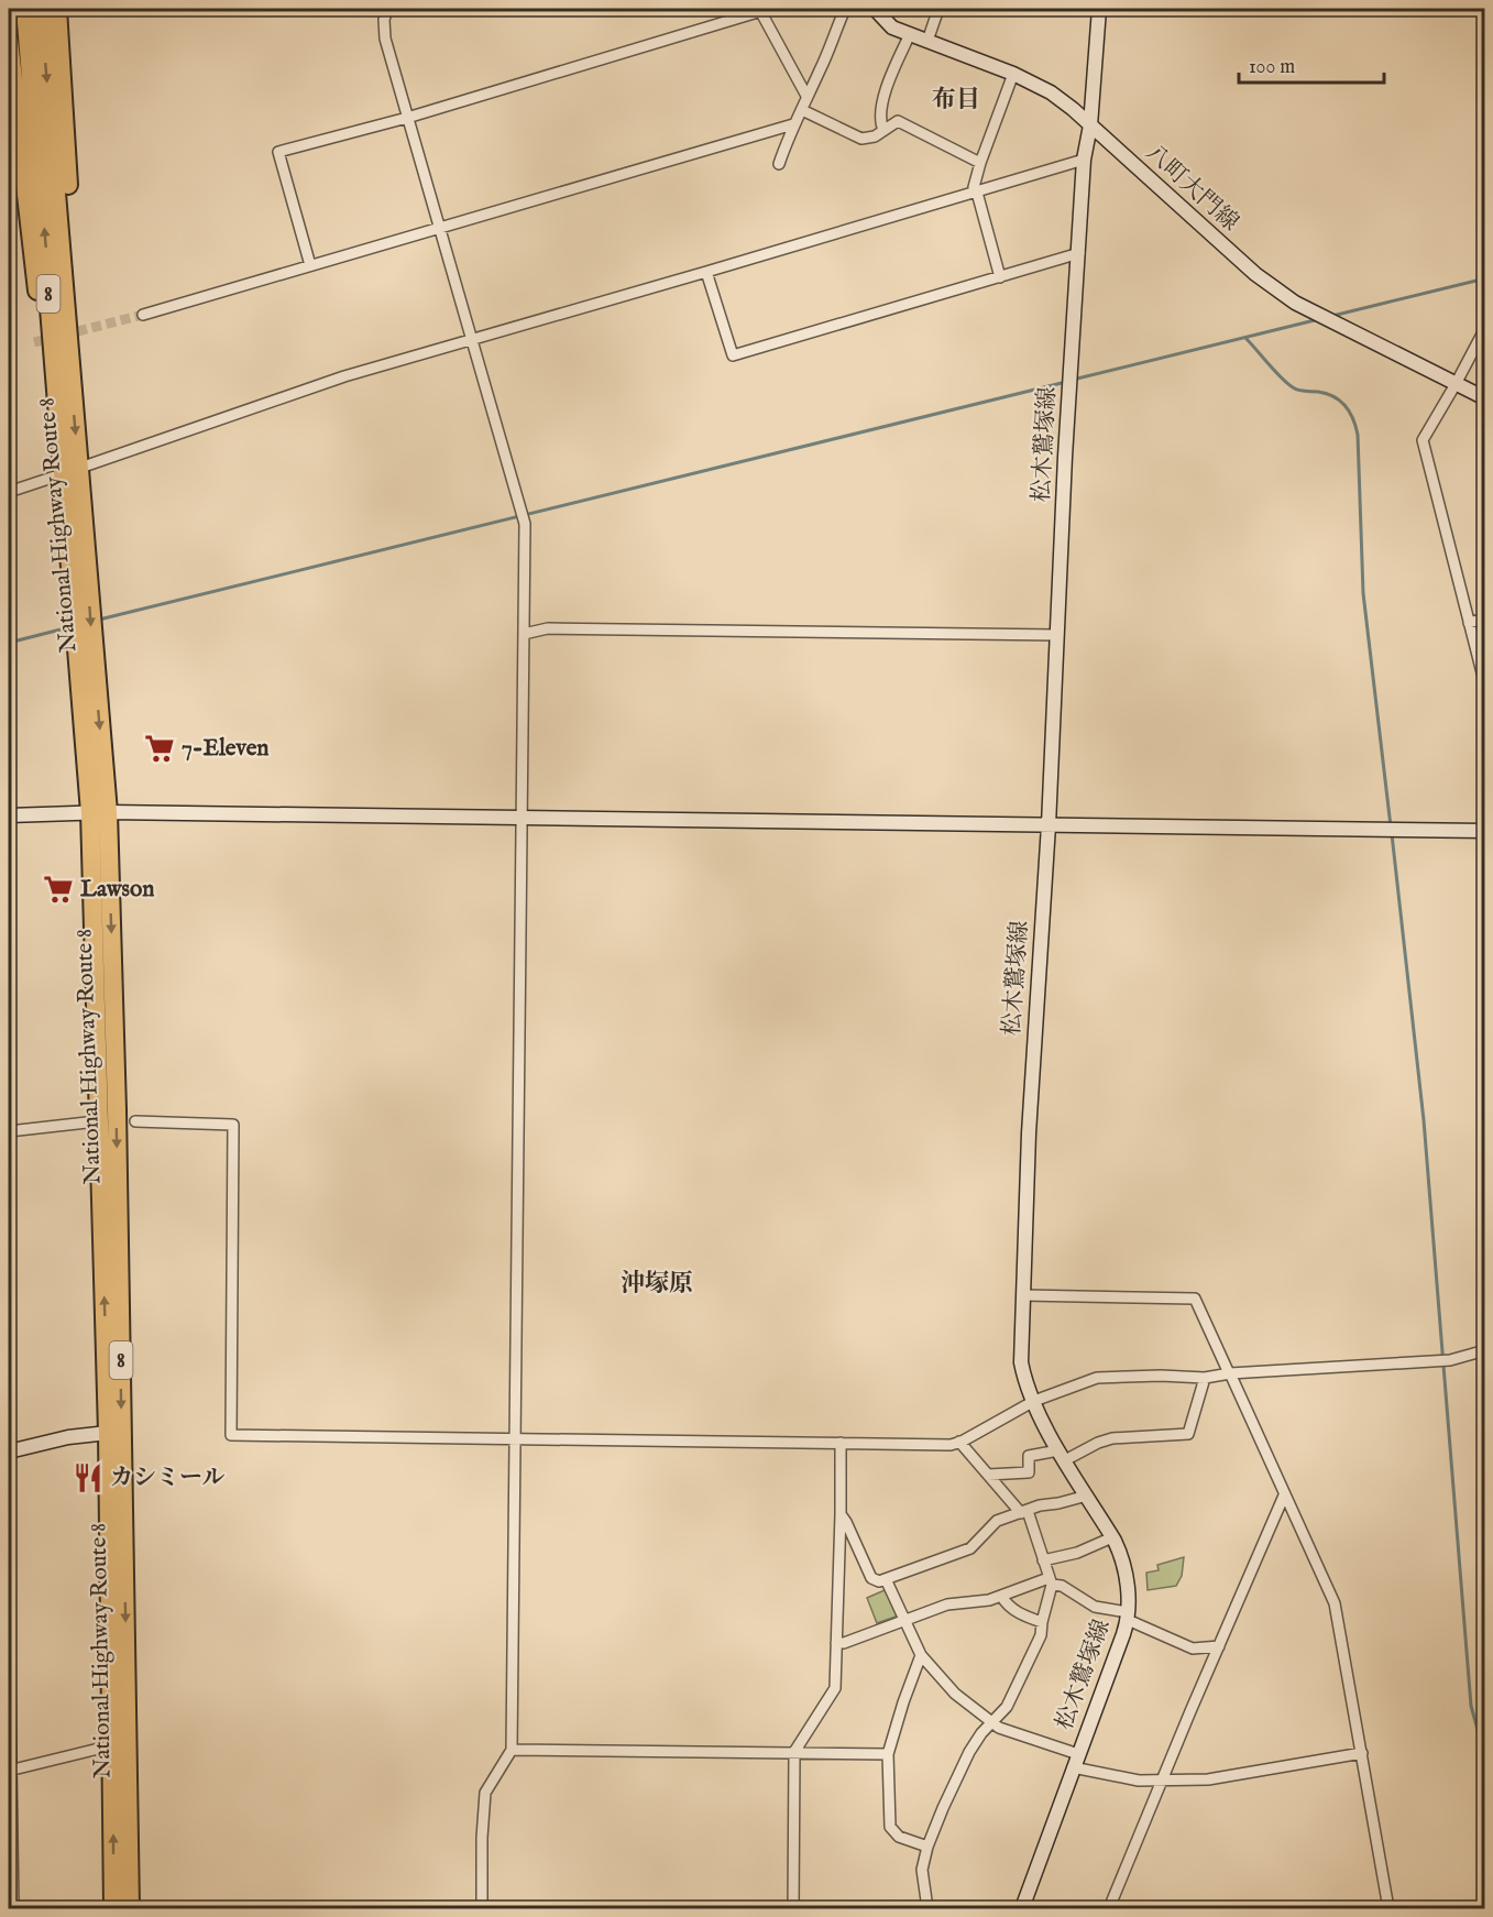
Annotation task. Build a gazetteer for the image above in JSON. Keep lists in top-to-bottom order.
{
  "streets": {
    "highway": ["8", "National Highway Route 8"],
    "main road": ["八町大門線", "松木鷲塚線"]
  },
  "crossings": [
    ["八町大門線", "松木鷲塚線"],
    ["8", "National Highway Route 8"]
  ],
  "districts": ["布目", "沖塚原"],
  "places": {
    "supermarket": ["7-Eleven", "Lawson"],
    "restaurant": ["カシミール"]
  },
  "scale_bar": "100 m"
}
